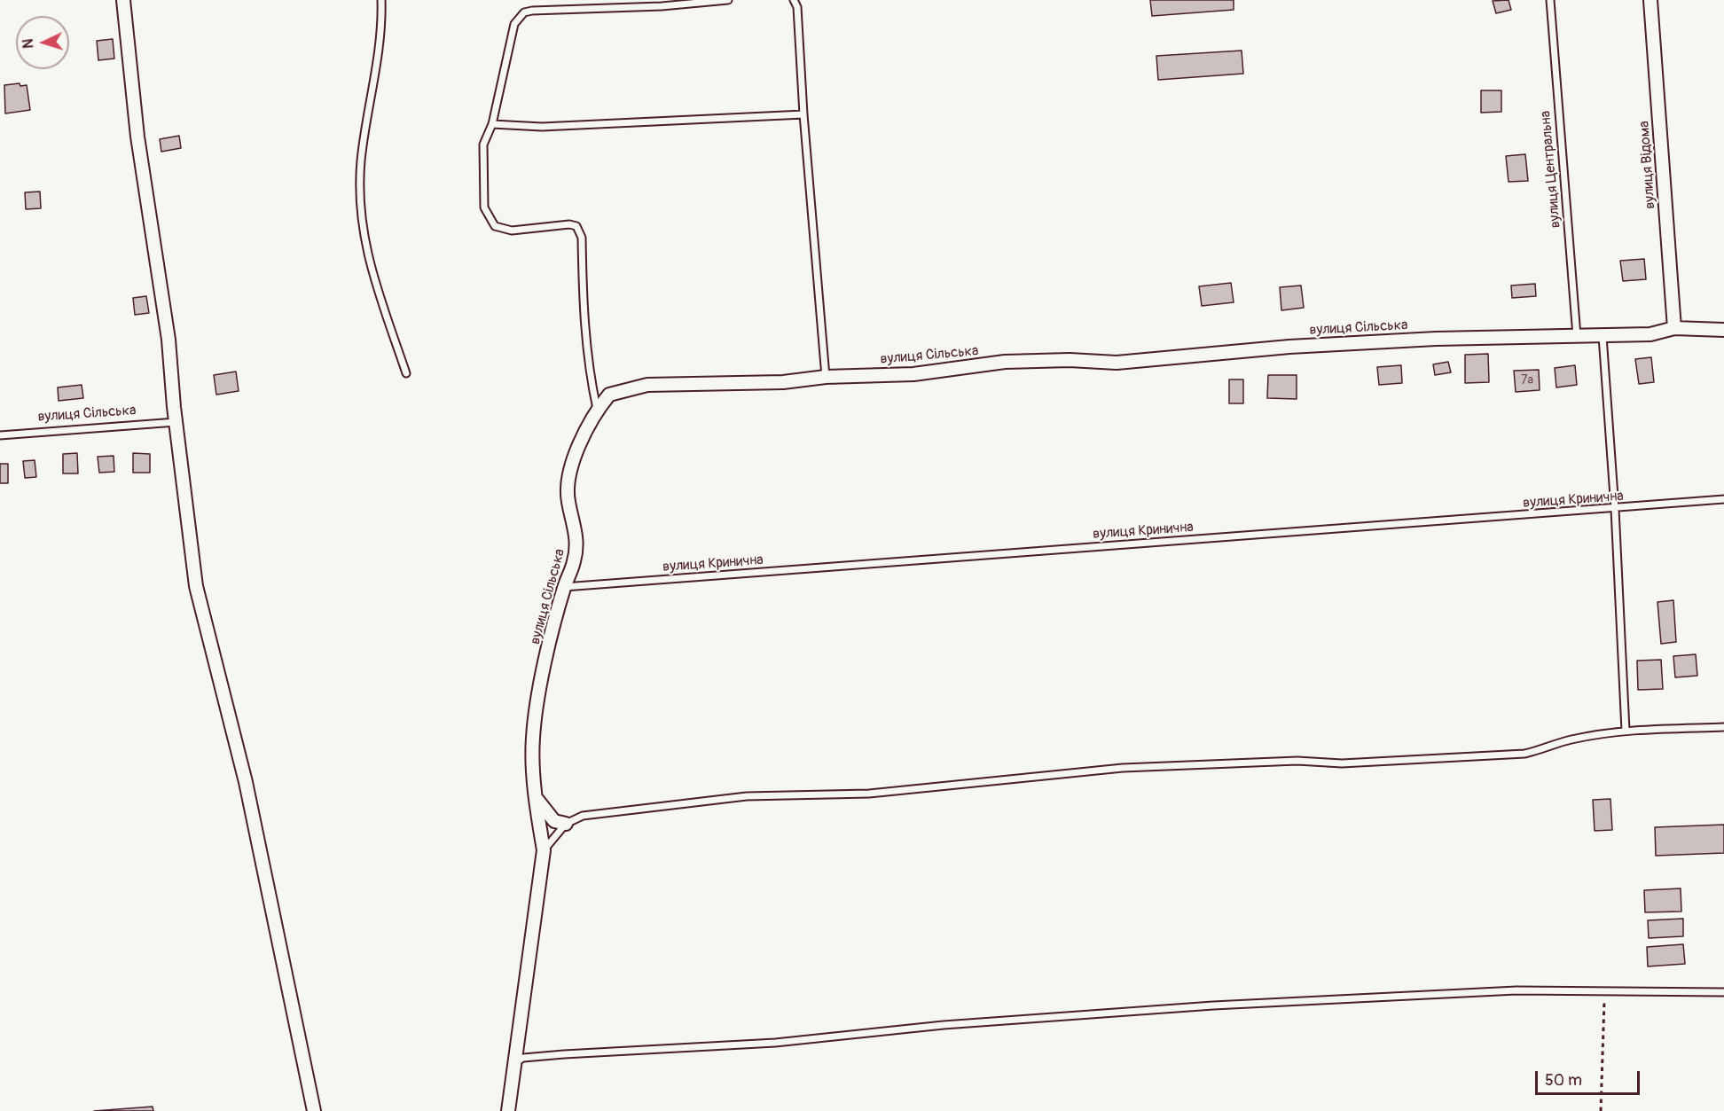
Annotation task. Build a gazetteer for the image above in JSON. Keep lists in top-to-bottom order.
{
  "streets": {
    "street": ["вулиця Відома", "вулиця Сільська"],
    "lane": ["вулиця Центральна", "вулиця Кринична"]
  },
  "crossings": [
    ["вулиця Відома", "вулиця Сільська"],
    ["вулиця Центральна", "вулиця Сільська"],
    ["вулиця Сільська", "вулиця Кринична"]
  ],
  "house_numbers": ["7а"],
  "scale_bar": "50 m",
  "north": "left"
}
